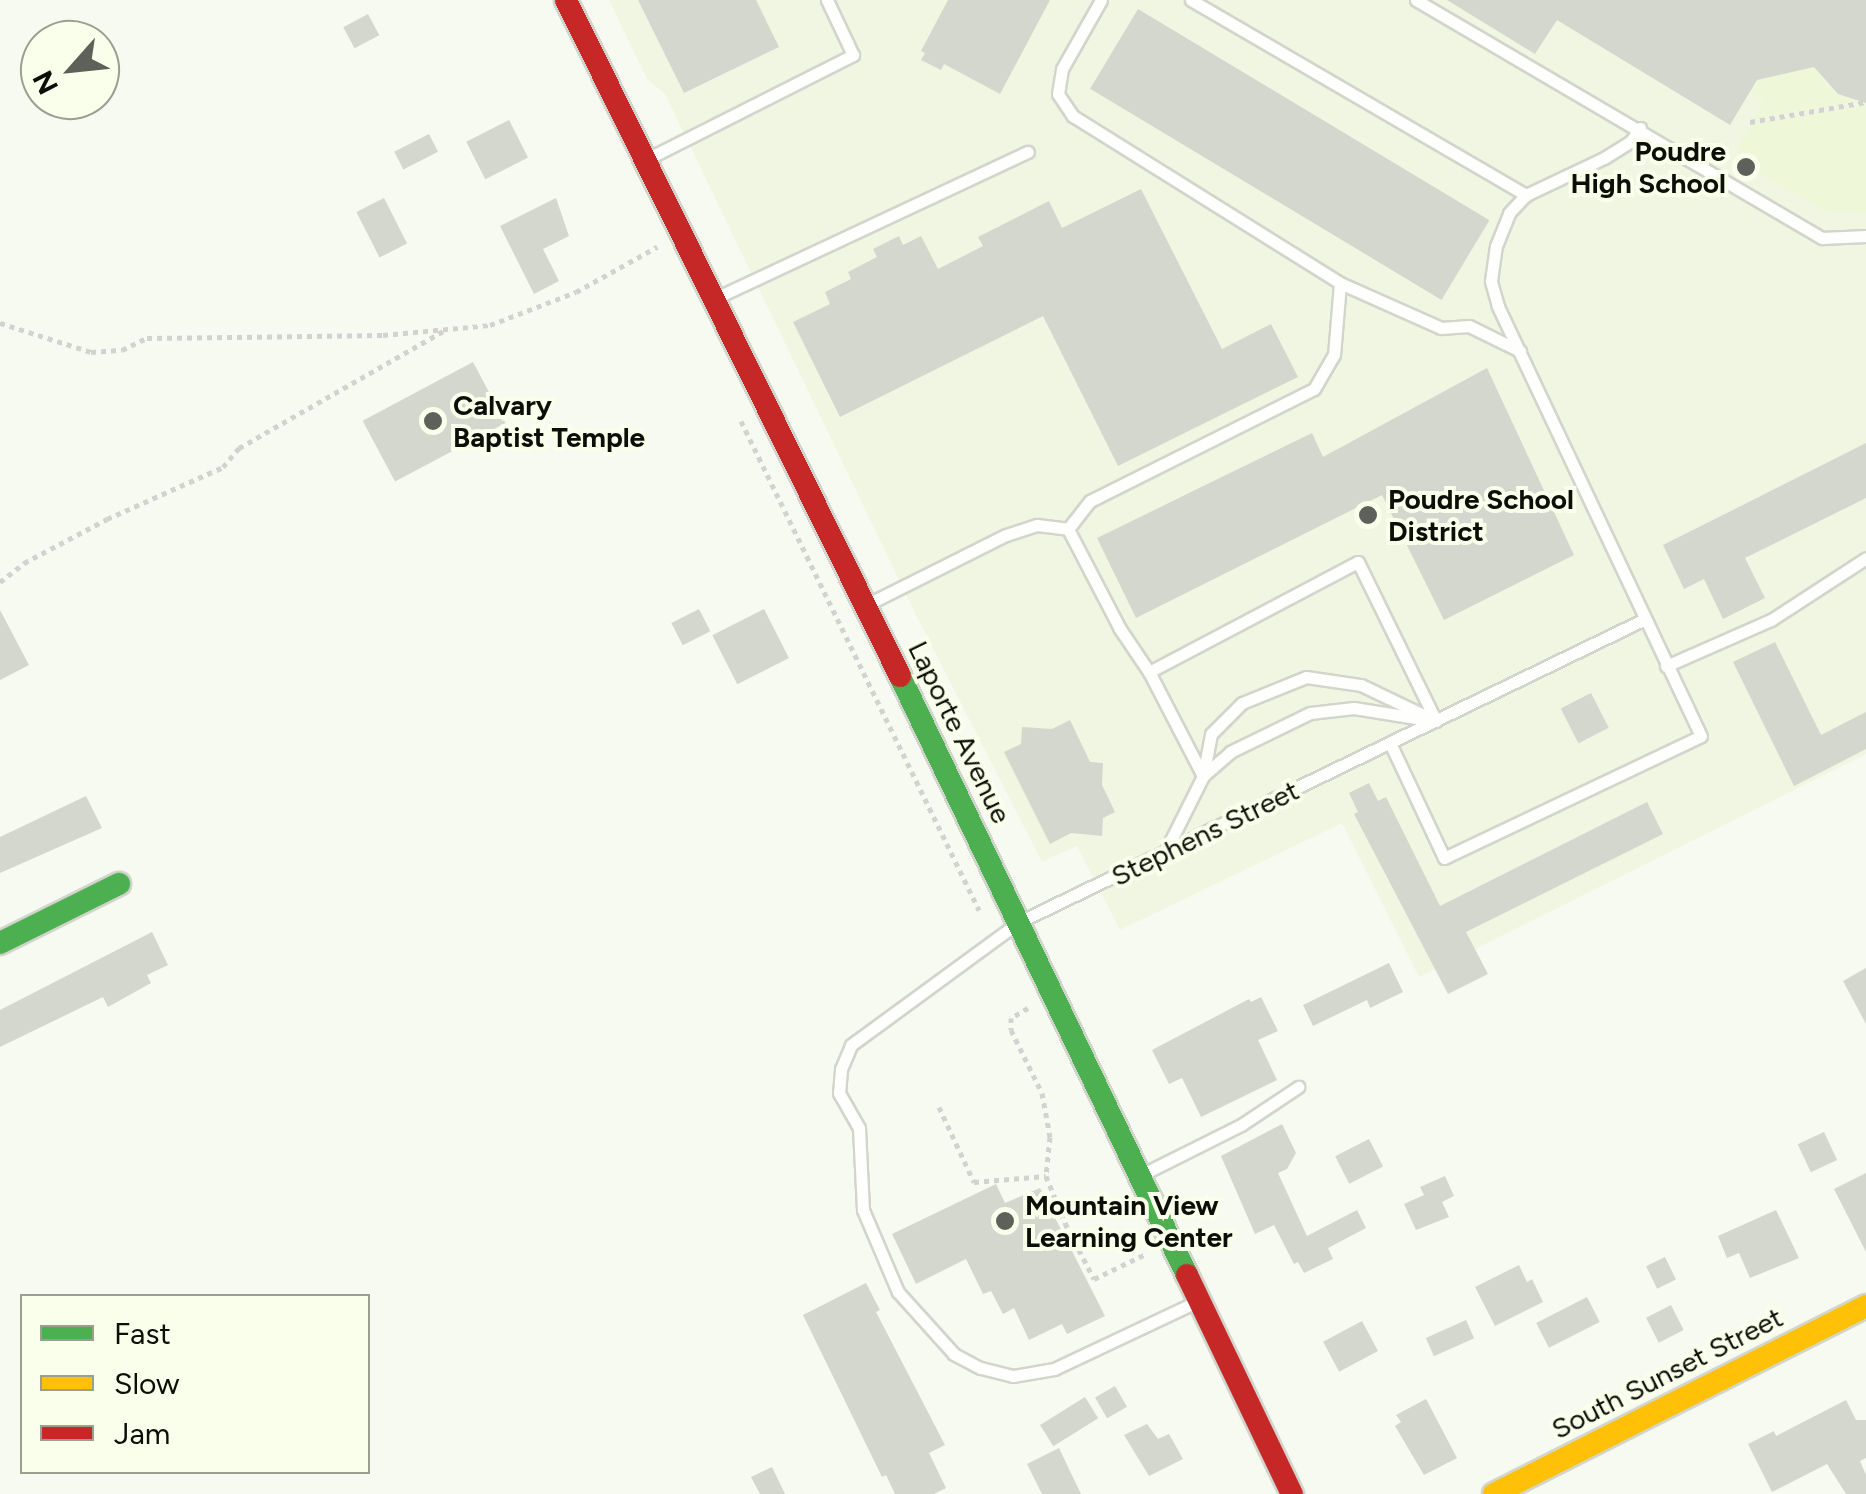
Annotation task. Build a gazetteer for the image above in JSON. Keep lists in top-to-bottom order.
{
  "streets": {
    "street": ["Laporte Avenue", "South Sunset Street"],
    "lane": ["Stephens Street"]
  },
  "crossings": [
    ["Laporte Avenue", "Stephens Street"]
  ],
  "places": [
    "Poudre High School",
    "Calvary Baptist Temple",
    "Poudre School District",
    "Mountain View Learning Center"
  ],
  "legend": ["Fast", "Slow", "Jam"],
  "north": "bottom left"
}
